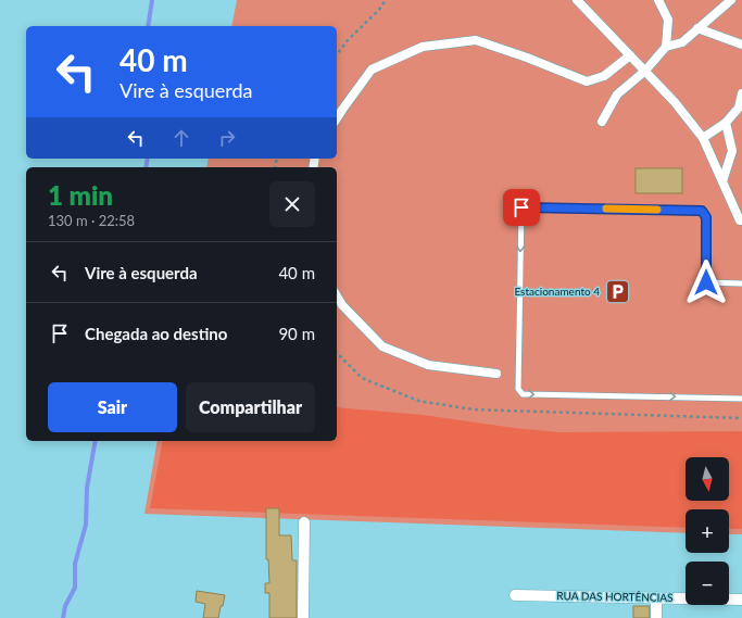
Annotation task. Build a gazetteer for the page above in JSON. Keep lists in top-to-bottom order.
{
  "streets": {
    "street": ["RUA DAS HORTÊNCIAS"]
  },
  "places": {
    "parking": ["Estacionamento 4"]
  },
  "north": "bottom",
  "page": {
    "turn": ["40 m", "Vire à esquerda"],
    "heading": ["1 min", "130 m · 22:58"],
    "list": [
      {
        "name": "Vire à esquerda",
        "value": "40 m"
      },
      {
        "name": "Chegada ao destino",
        "value": "90 m"
      }
    ],
    "buttons": ["Sair", "Compartilhar"],
    "map_buttons": ["+", "−"]
  }
}
